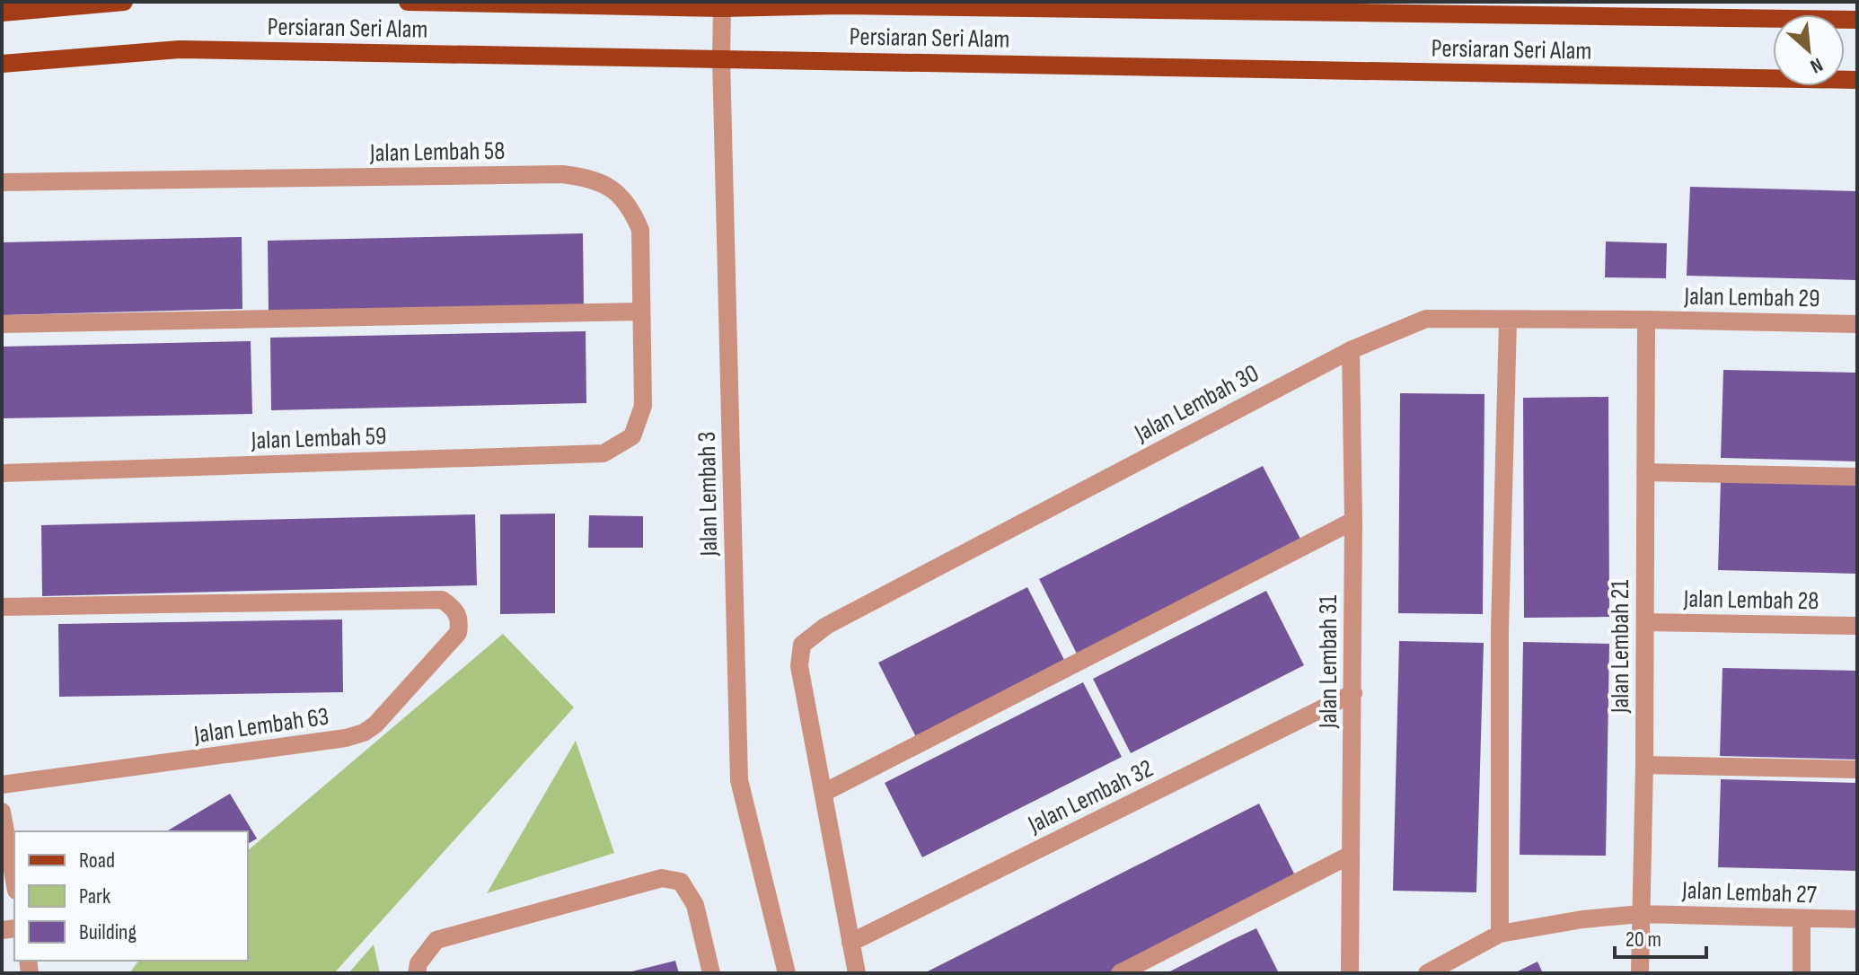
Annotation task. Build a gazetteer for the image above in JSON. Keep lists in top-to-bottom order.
{
  "streets": {
    "main road": ["Persiaran Seri Alam"],
    "street": [
      "Jalan Lembah 58",
      "Jalan Lembah 29",
      "Jalan Lembah 30",
      "Jalan Lembah 59",
      "Jalan Lembah 3",
      "Jalan Lembah 28",
      "Jalan Lembah 21",
      "Jalan Lembah 31",
      "Jalan Lembah 63",
      "Jalan Lembah 32",
      "Jalan Lembah 27"
    ]
  },
  "crossings": [
    ["Persiaran Seri Alam", "Jalan Lembah 3"],
    ["Jalan Lembah 58", "Jalan Lembah 59"],
    ["Jalan Lembah 29", "Jalan Lembah 30"],
    ["Jalan Lembah 29", "Jalan Lembah 21"],
    ["Jalan Lembah 30", "Jalan Lembah 21"],
    ["Jalan Lembah 30", "Jalan Lembah 31"],
    ["Jalan Lembah 28", "Jalan Lembah 21"],
    ["Jalan Lembah 21", "Jalan Lembah 27"],
    ["Jalan Lembah 31", "Jalan Lembah 32"]
  ],
  "legend": ["Road", "Park", "Building"],
  "scale_bar": "20 m",
  "north": "bottom right"
}
